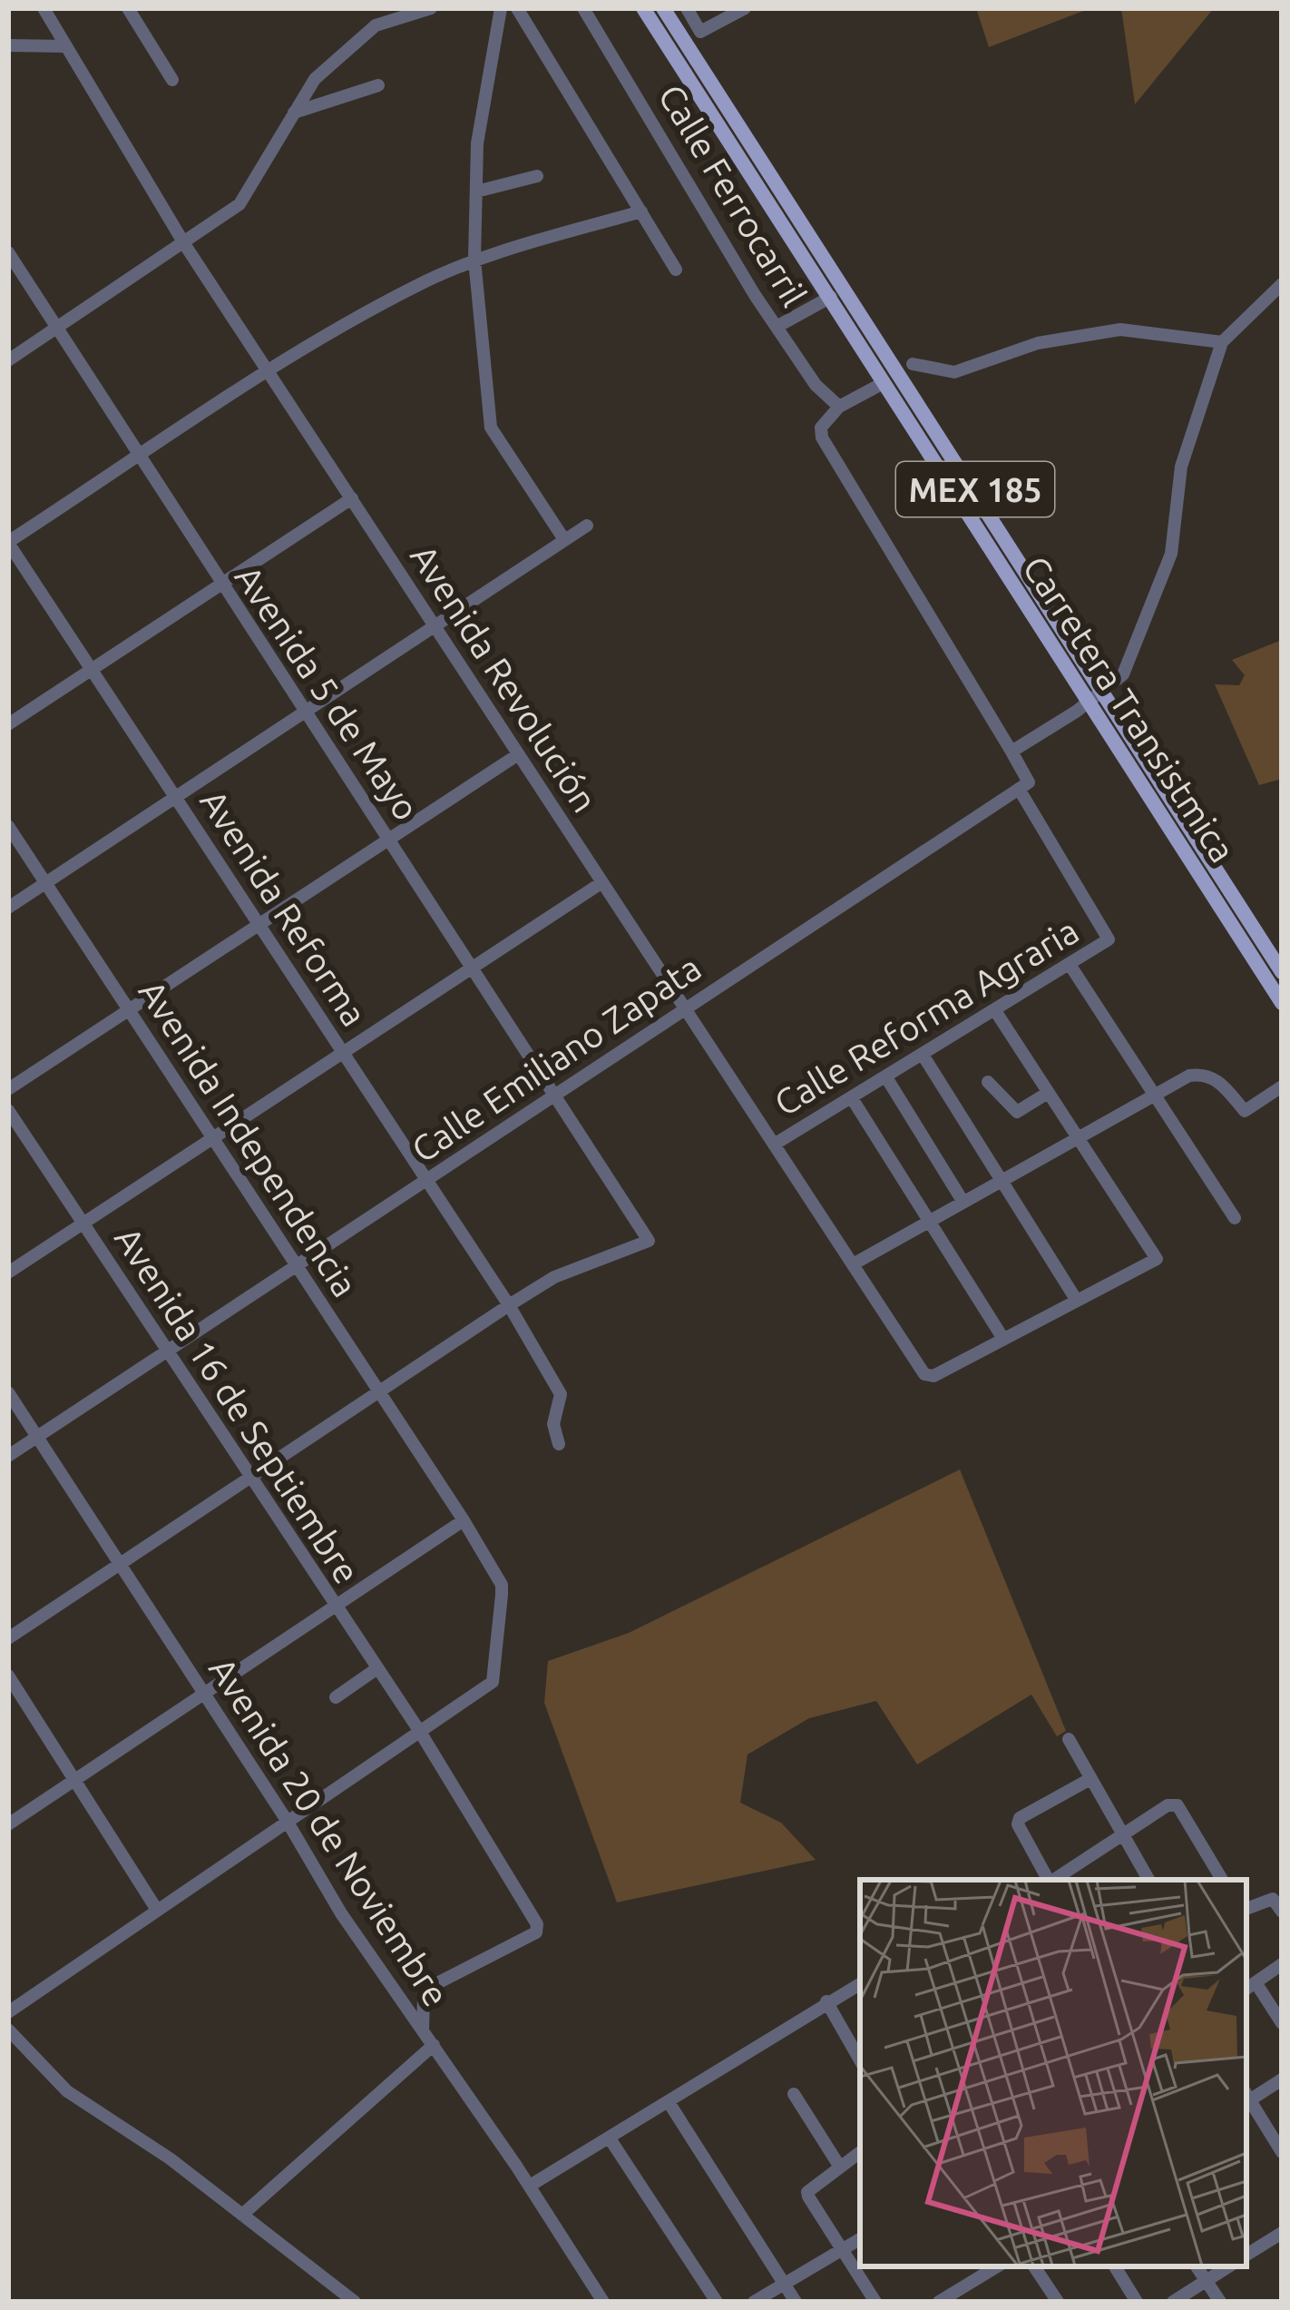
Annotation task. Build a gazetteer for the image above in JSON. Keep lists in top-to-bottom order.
{
  "streets": {
    "main road": ["MEX 185", "Carretera Transistmica"],
    "street": [
      "Calle Ferrocarril",
      "Avenida Revolución",
      "Avenida 5 de Mayo",
      "Avenida Reforma",
      "Calle Reforma Agraria",
      "Calle Emiliano Zapata",
      "Avenida Independencia",
      "Avenida 16 de Septiembre",
      "Avenida 20 de Noviembre"
    ]
  },
  "crossings": [
    ["Avenida Revolución", "Calle Reforma Agraria"],
    ["Avenida Revolución", "Calle Emiliano Zapata"],
    ["Avenida 5 de Mayo", "Avenida Reforma"],
    ["Avenida 5 de Mayo", "Calle Emiliano Zapata"],
    ["Avenida Reforma", "Calle Emiliano Zapata"],
    ["Calle Reforma Agraria", "Calle Emiliano Zapata"],
    ["Calle Emiliano Zapata", "Avenida Independencia"],
    ["Calle Emiliano Zapata", "Avenida 16 de Septiembre"],
    ["Calle Emiliano Zapata", "Avenida 20 de Noviembre"],
    ["Avenida Independencia", "Avenida 16 de Septiembre"],
    ["Avenida 16 de Septiembre", "Avenida 20 de Noviembre"]
  ]
}
